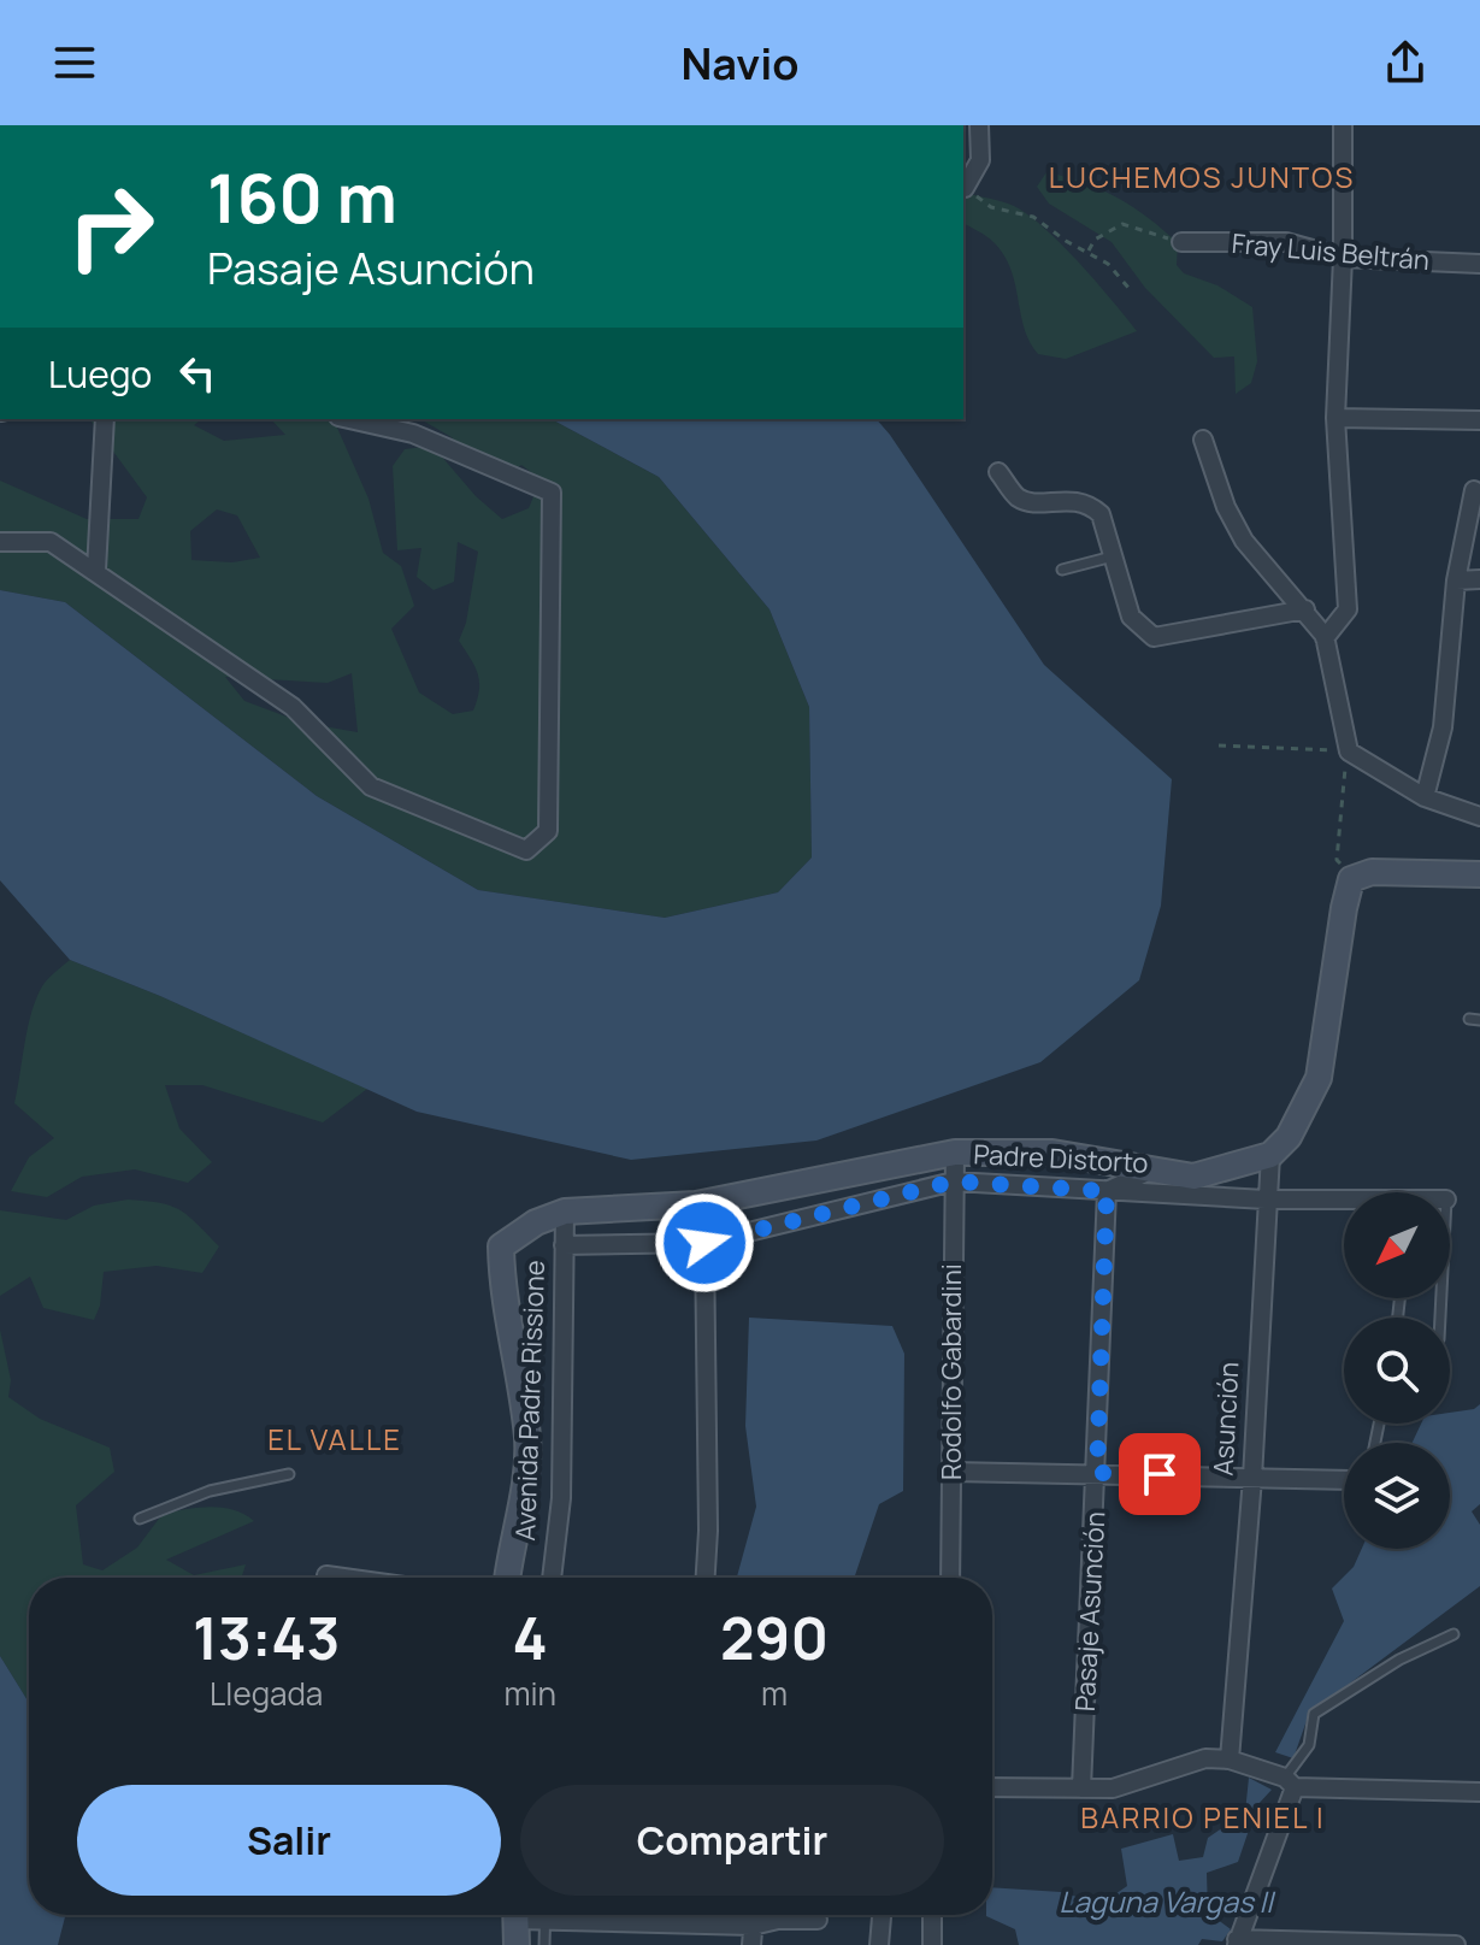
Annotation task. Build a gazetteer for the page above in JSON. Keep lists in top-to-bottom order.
{
  "streets": {
    "street": [
      "Fray Luis Beltrán",
      "Padre Distorto",
      "Rodolfo Gabardini",
      "Avenida Padre Rissione",
      "Asunción",
      "Pasaje Asunción"
    ]
  },
  "crossings": [
    ["Padre Distorto", "Rodolfo Gabardini"],
    ["Padre Distorto", "Avenida Padre Rissione"],
    ["Padre Distorto", "Asunción"],
    ["Padre Distorto", "Pasaje Asunción"]
  ],
  "districts": ["LUCHEMOS JUNTOS", "EL VALLE", "BARRIO PENIEL I"],
  "water": ["Laguna Vargas II"],
  "north": "bottom left",
  "page": {
    "header": "Navio",
    "turn": ["160 m", "Pasaje Asunción"],
    "then": "Luego",
    "eta": [
      "13:43",
      "Llegada",
      "4",
      "min",
      "290",
      "m"
    ],
    "buttons": ["Salir", "Compartir"]
  }
}
